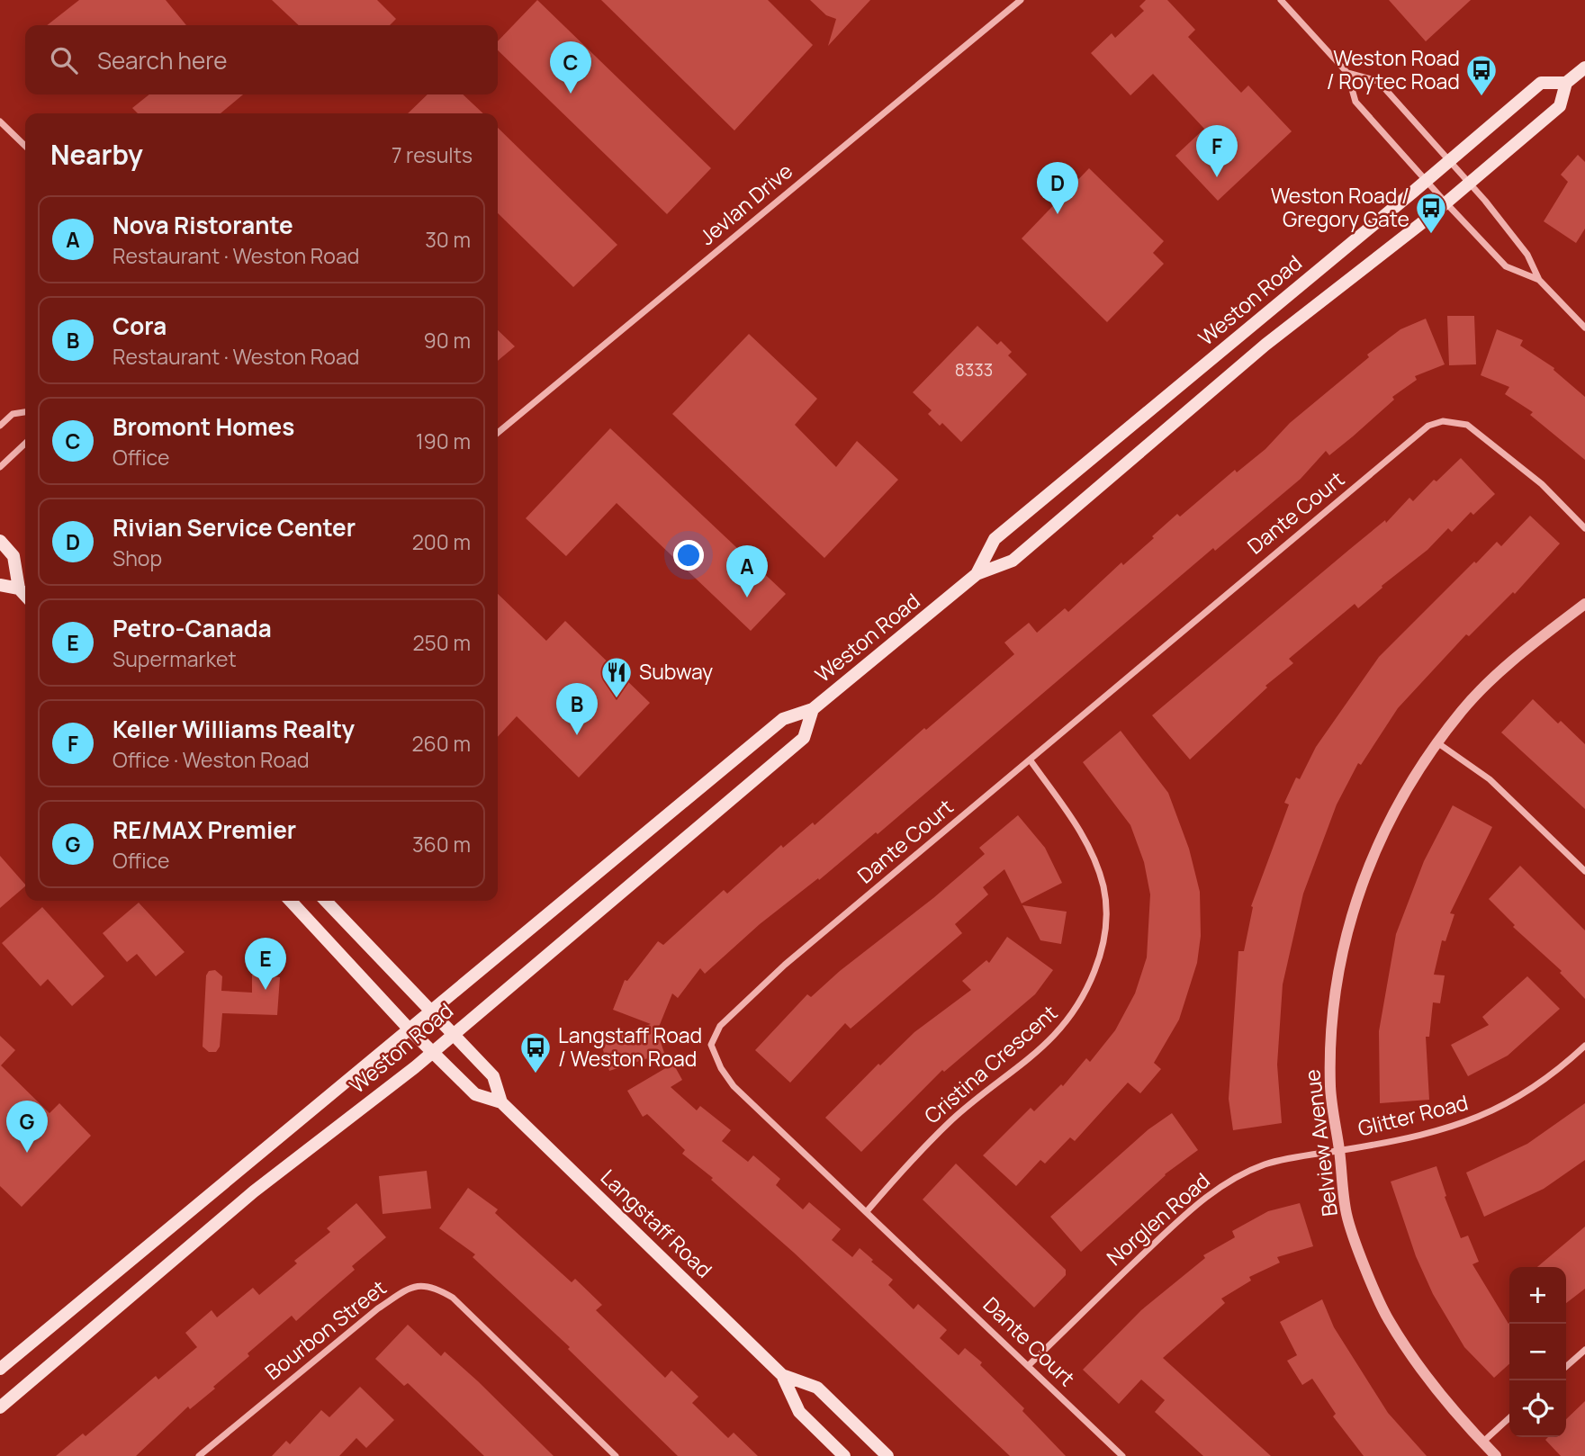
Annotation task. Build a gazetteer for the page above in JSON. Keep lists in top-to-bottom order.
{
  "streets": {
    "main road": ["Weston Road", "Langstaff Road"],
    "street": [
      "Jevlan Drive",
      "Dante Court",
      "Cristina Crescent",
      "Glitter Road",
      "Belview Avenue",
      "Norglen Road",
      "Bourbon Street"
    ]
  },
  "crossings": [
    ["Weston Road", "Langstaff Road"],
    ["Dante Court", "Cristina Crescent"],
    ["Dante Court", "Norglen Road"],
    ["Glitter Road", "Belview Avenue"],
    ["Glitter Road", "Norglen Road"],
    ["Belview Avenue", "Norglen Road"]
  ],
  "places": {
    "bus stop": ["Weston Road / Roytec Road", "Weston Road / Gregory Gate", "Langstaff Road / Weston Road"],
    "restaurant": ["Subway"]
  },
  "house_numbers": ["8333"],
  "page": {
    "search": "Search here",
    "pins": [
      "C",
      "F",
      "D",
      "A",
      "B",
      "E",
      "G"
    ],
    "heading": ["Nearby", "7 results"],
    "list": [
      {
        "mark": "A",
        "name": "Nova Ristorante",
        "note": "Restaurant · Weston Road",
        "value": "30 m"
      },
      {
        "mark": "B",
        "name": "Cora",
        "note": "Restaurant · Weston Road",
        "value": "90 m"
      },
      {
        "mark": "C",
        "name": "Bromont Homes",
        "note": "Office",
        "value": "190 m"
      },
      {
        "mark": "D",
        "name": "Rivian Service Center",
        "note": "Shop",
        "value": "200 m"
      },
      {
        "mark": "E",
        "name": "Petro-Canada",
        "note": "Supermarket",
        "value": "250 m"
      },
      {
        "mark": "F",
        "name": "Keller Williams Realty",
        "note": "Office · Weston Road",
        "value": "260 m"
      },
      {
        "mark": "G",
        "name": "RE/MAX Premier",
        "note": "Office",
        "value": "360 m"
      }
    ],
    "map_buttons": ["+", "−"]
  }
}
